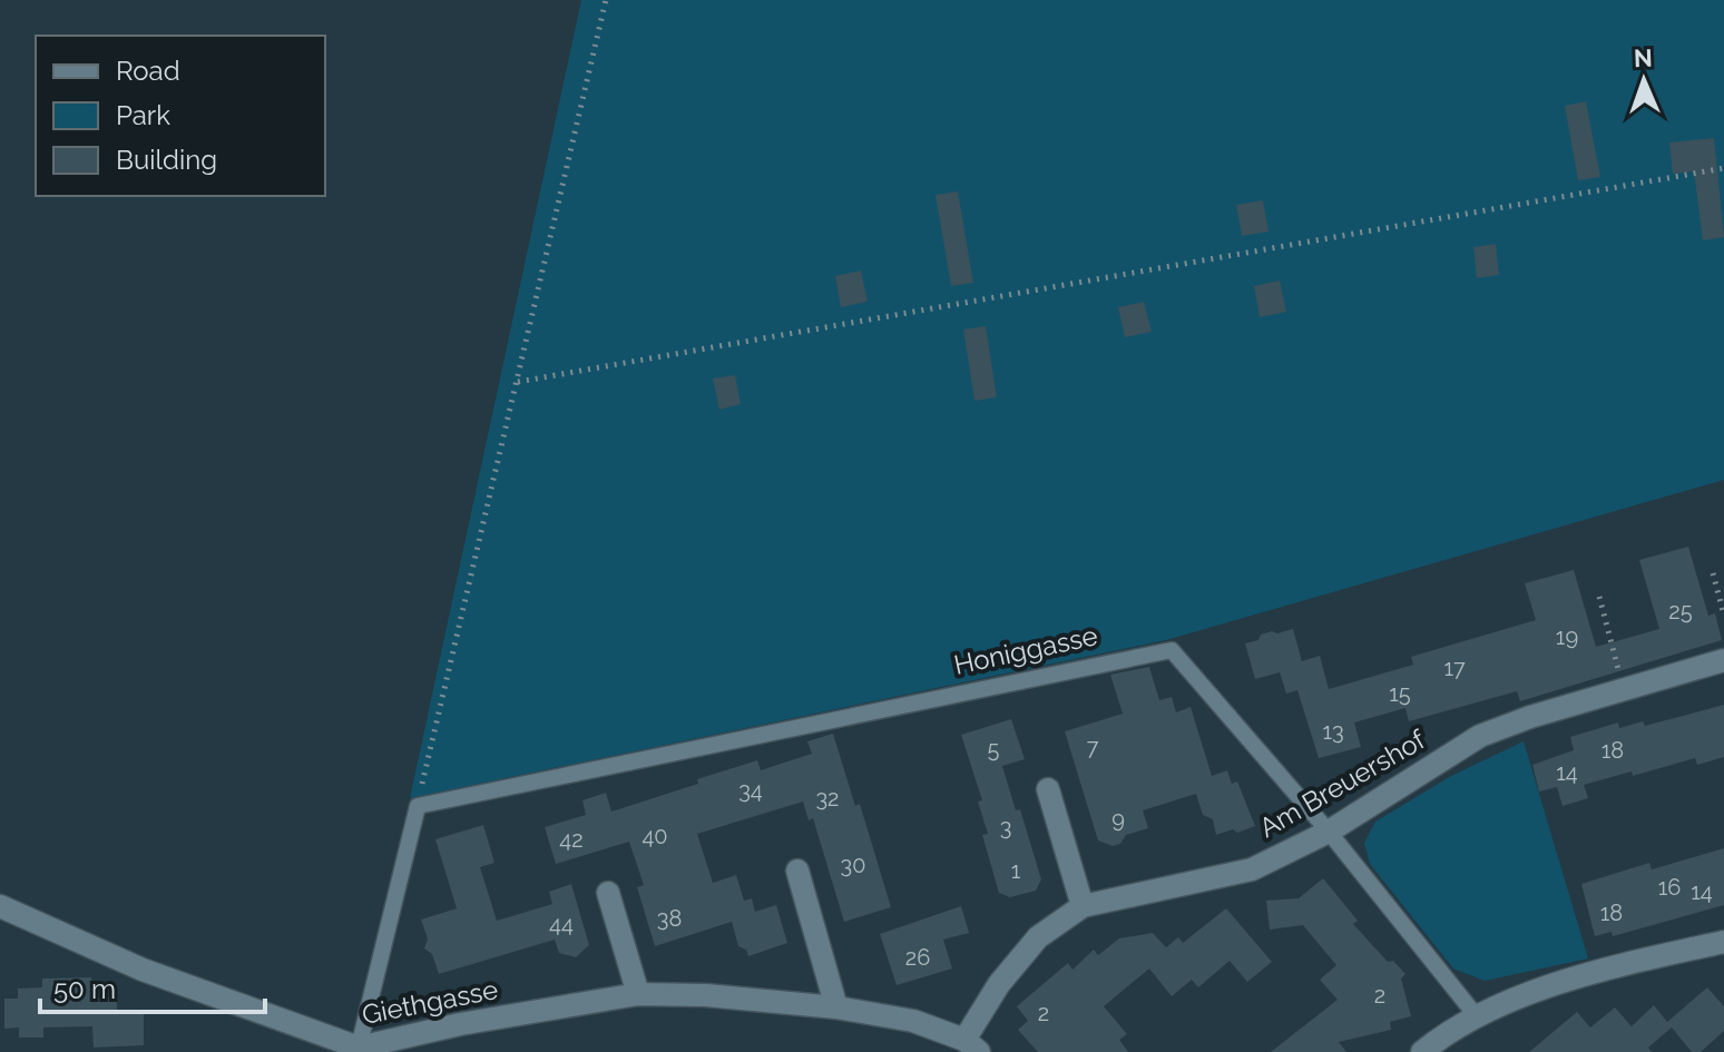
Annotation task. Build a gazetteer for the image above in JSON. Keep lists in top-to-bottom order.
{
  "streets": {
    "street": ["Am Breuershof", "Giethgasse"],
    "lane": ["Honiggasse"]
  },
  "crossings": [
    ["Honiggasse", "Am Breuershof"],
    ["Am Breuershof", "Giethgasse"]
  ],
  "house_numbers": [
    "25",
    "19",
    "17",
    "15",
    "13",
    "7",
    "5",
    "18",
    "14",
    "34",
    "32",
    "9",
    "3",
    "40",
    "42",
    "30",
    "1",
    "16",
    "14",
    "18",
    "38",
    "44",
    "26",
    "2",
    "2"
  ],
  "legend": ["Road", "Park", "Building"],
  "scale_bar": "50 m",
  "north": "top"
}
